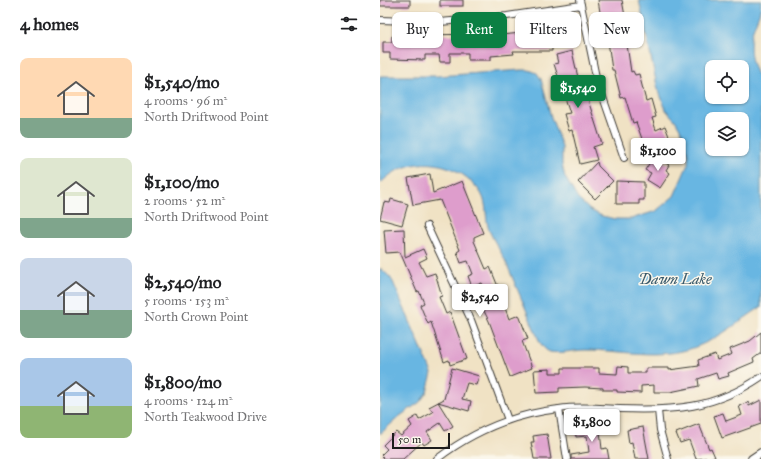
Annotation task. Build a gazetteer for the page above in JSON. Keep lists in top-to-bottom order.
{
  "water": ["Dawn Lake"],
  "scale_bar": "50 m",
  "page": {
    "heading": "4 homes",
    "chip": [
      "Buy",
      "Rent",
      "Filters",
      "New"
    ],
    "list": [
      {
        "name": "$1,540/mo",
        "note": "4 rooms · 96 m² · North Driftwood Point"
      },
      {
        "name": "$1,100/mo",
        "note": "2 rooms · 52 m² · North Driftwood Point"
      },
      {
        "name": "$2,540/mo",
        "note": "5 rooms · 153 m² · North Crown Point"
      },
      {
        "name": "$1,800/mo",
        "note": "4 rooms · 124 m² · North Teakwood Drive"
      }
    ],
    "price": [
      "$1,540",
      "$1,100",
      "$2,540",
      "$1,800"
    ],
    "scale": "50 m"
  }
}
